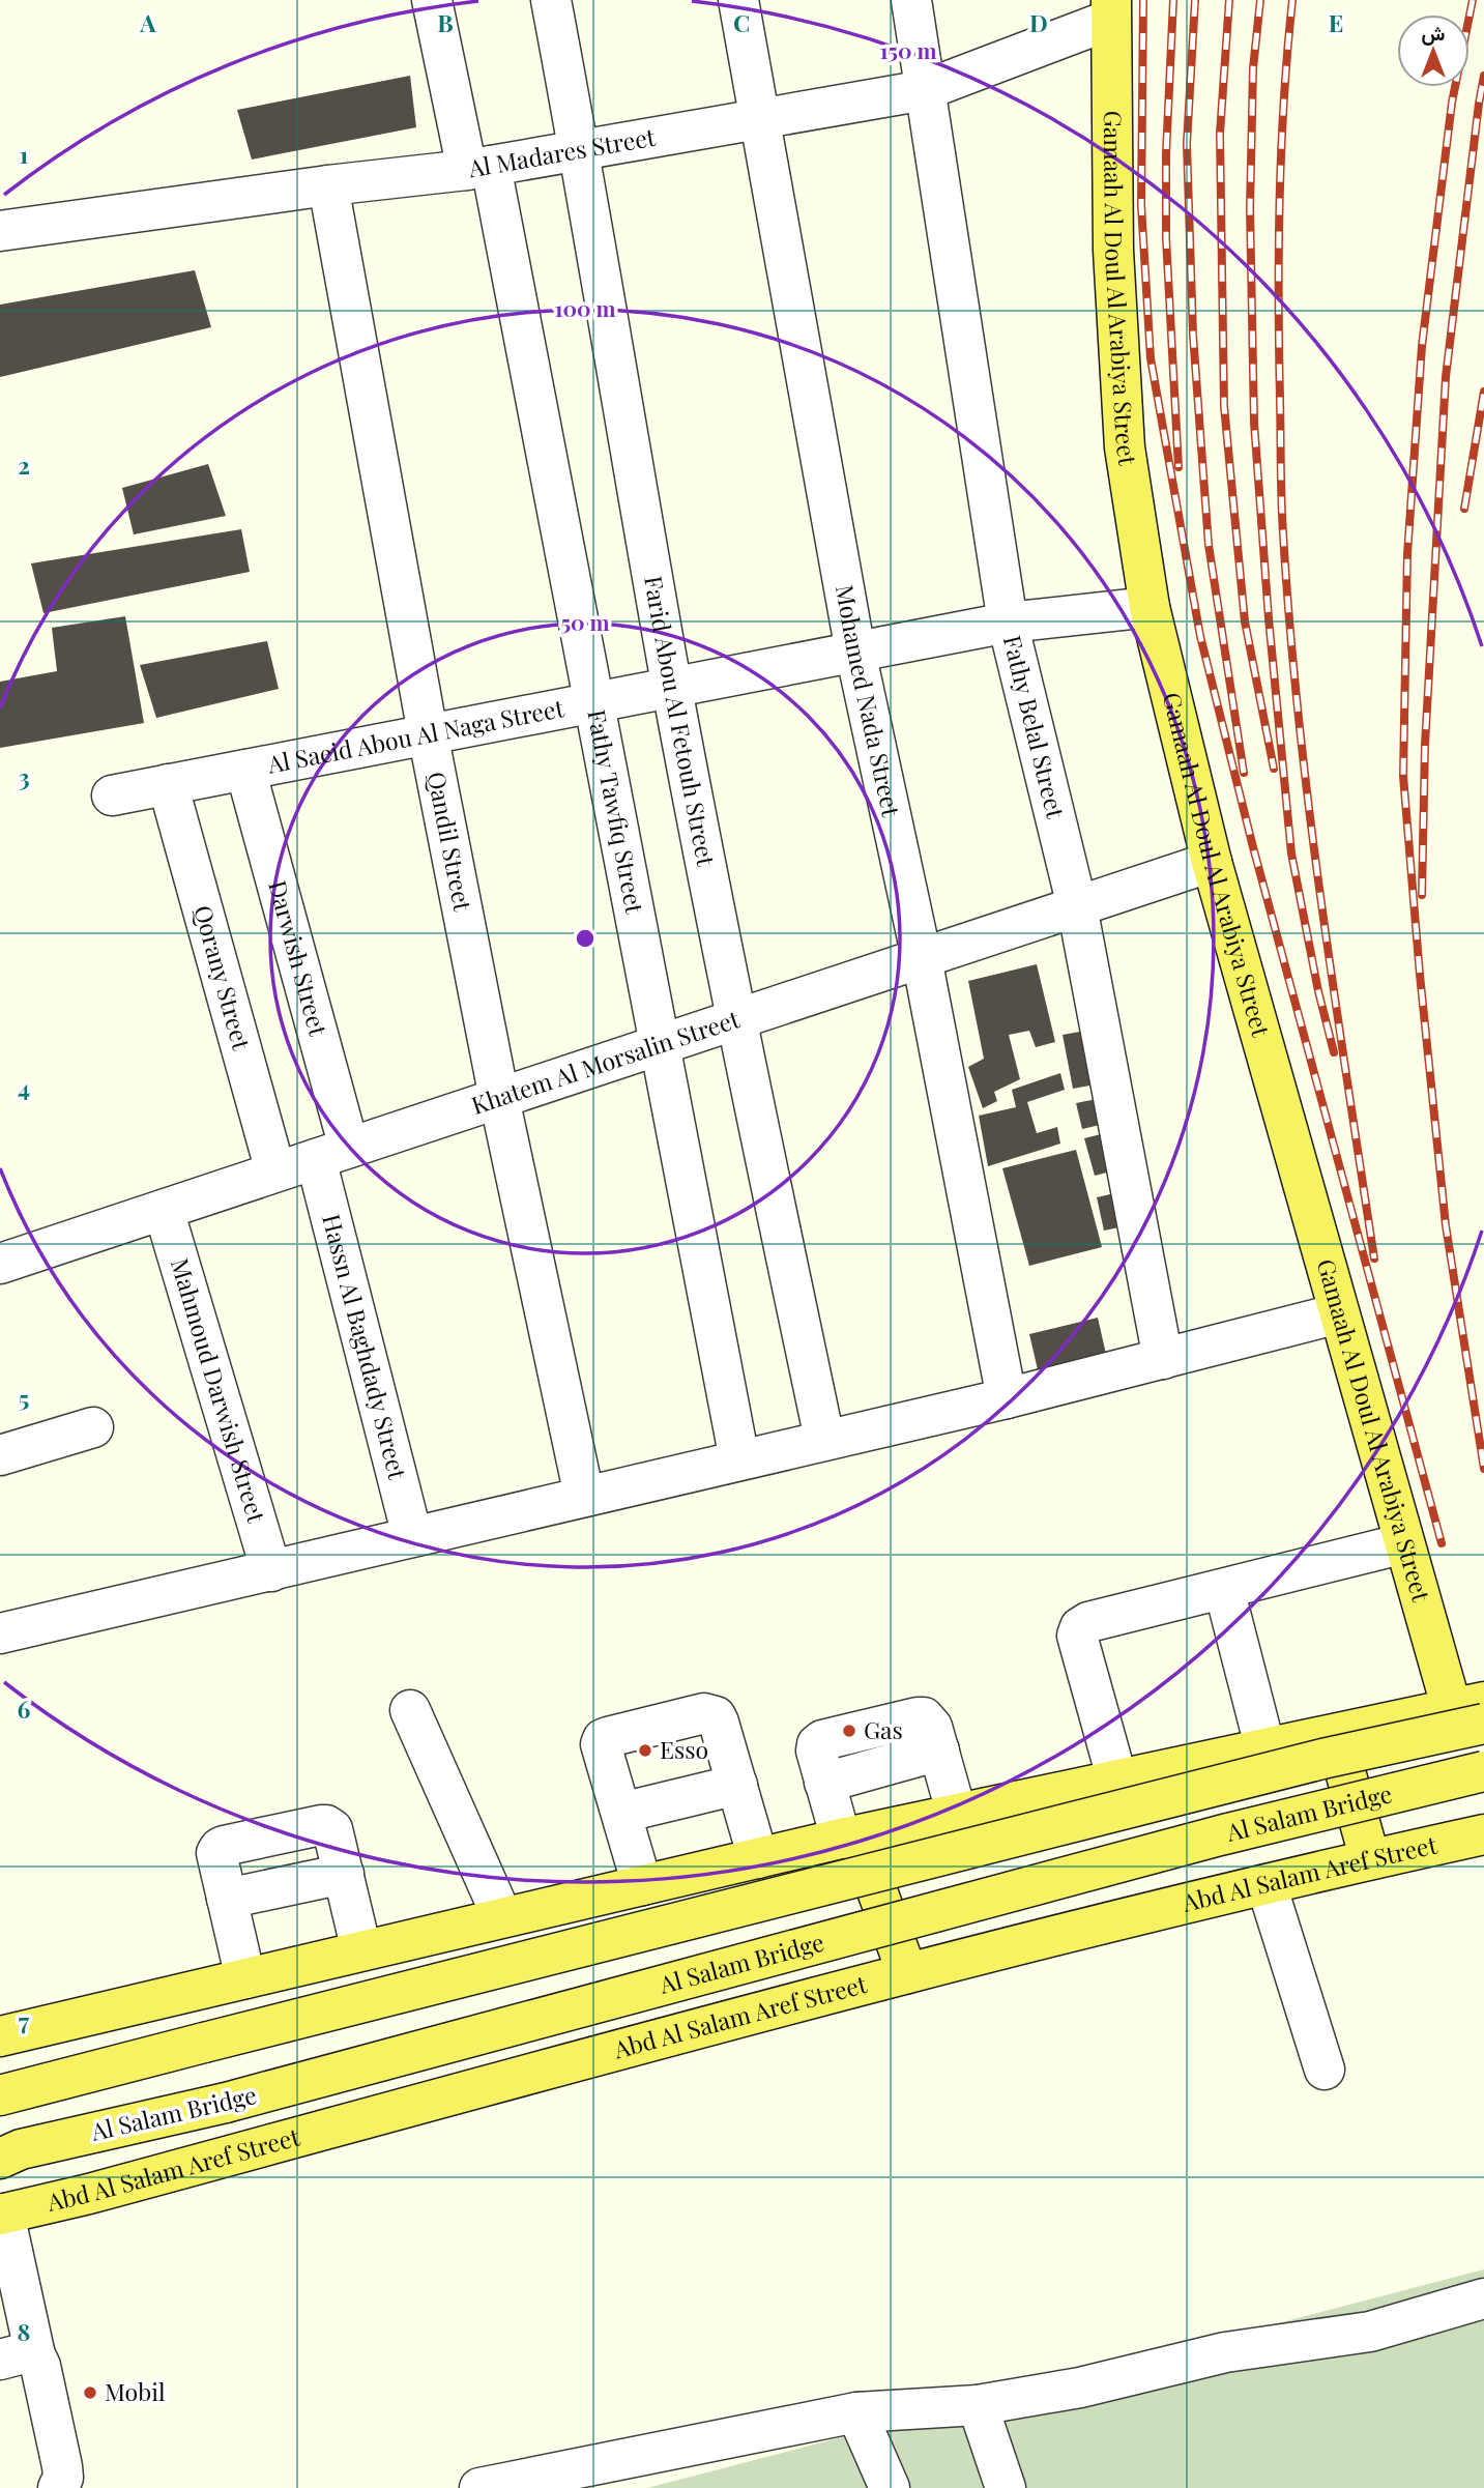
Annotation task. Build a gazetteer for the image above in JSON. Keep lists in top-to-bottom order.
{
  "streets": {
    "main road": ["Gamaah Al Doul Al Arabiya Street", "Al Salam Bridge", "Abd Al Salam Aref Street"],
    "street": [
      "Al Madares Street",
      "Mohamed Nada Street",
      "Farid Abou Al Fetouh Street",
      "Fathy Belal Street",
      "Al Saeid Abou Al Naga Street",
      "Fathy Tawfiq Street",
      "Qandil Street",
      "Darwish Street",
      "Qorany Street",
      "Khatem Al Morsalin Street",
      "Hassn Al Baghdady Street",
      "Mahmoud Darwish Street"
    ]
  },
  "crossings": [
    ["Al Madares Street", "Gamaah Al Doul Al Arabiya Street"],
    ["Al Madares Street", "Mohamed Nada Street"],
    ["Al Madares Street", "Farid Abou Al Fetouh Street"],
    ["Al Madares Street", "Fathy Belal Street"],
    ["Al Madares Street", "Fathy Tawfiq Street"],
    ["Al Madares Street", "Qandil Street"],
    ["Gamaah Al Doul Al Arabiya Street", "Al Saeid Abou Al Naga Street"],
    ["Gamaah Al Doul Al Arabiya Street", "Khatem Al Morsalin Street"],
    ["Gamaah Al Doul Al Arabiya Street", "Al Salam Bridge"],
    ["Mohamed Nada Street", "Al Saeid Abou Al Naga Street"],
    ["Mohamed Nada Street", "Khatem Al Morsalin Street"],
    ["Farid Abou Al Fetouh Street", "Al Saeid Abou Al Naga Street"],
    ["Farid Abou Al Fetouh Street", "Khatem Al Morsalin Street"],
    ["Fathy Belal Street", "Al Saeid Abou Al Naga Street"],
    ["Fathy Belal Street", "Khatem Al Morsalin Street"],
    ["Al Saeid Abou Al Naga Street", "Fathy Tawfiq Street"],
    ["Al Saeid Abou Al Naga Street", "Qandil Street"],
    ["Al Saeid Abou Al Naga Street", "Darwish Street"],
    ["Al Saeid Abou Al Naga Street", "Qorany Street"],
    ["Fathy Tawfiq Street", "Khatem Al Morsalin Street"],
    ["Qandil Street", "Khatem Al Morsalin Street"],
    ["Darwish Street", "Khatem Al Morsalin Street"],
    ["Darwish Street", "Hassn Al Baghdady Street"],
    ["Qorany Street", "Khatem Al Morsalin Street"],
    ["Khatem Al Morsalin Street", "Hassn Al Baghdady Street"],
    ["Khatem Al Morsalin Street", "Mahmoud Darwish Street"]
  ],
  "places": ["Gas", "Esso", "Mobil"],
  "north": "top",
  "grid": {
    "columns": [
      "A",
      "B",
      "C",
      "D",
      "E"
    ],
    "rows": [
      "1",
      "2",
      "3",
      "4",
      "5",
      "6",
      "7",
      "8"
    ]
  },
  "rings": ["150 m", "100 m", "50 m"]
}
